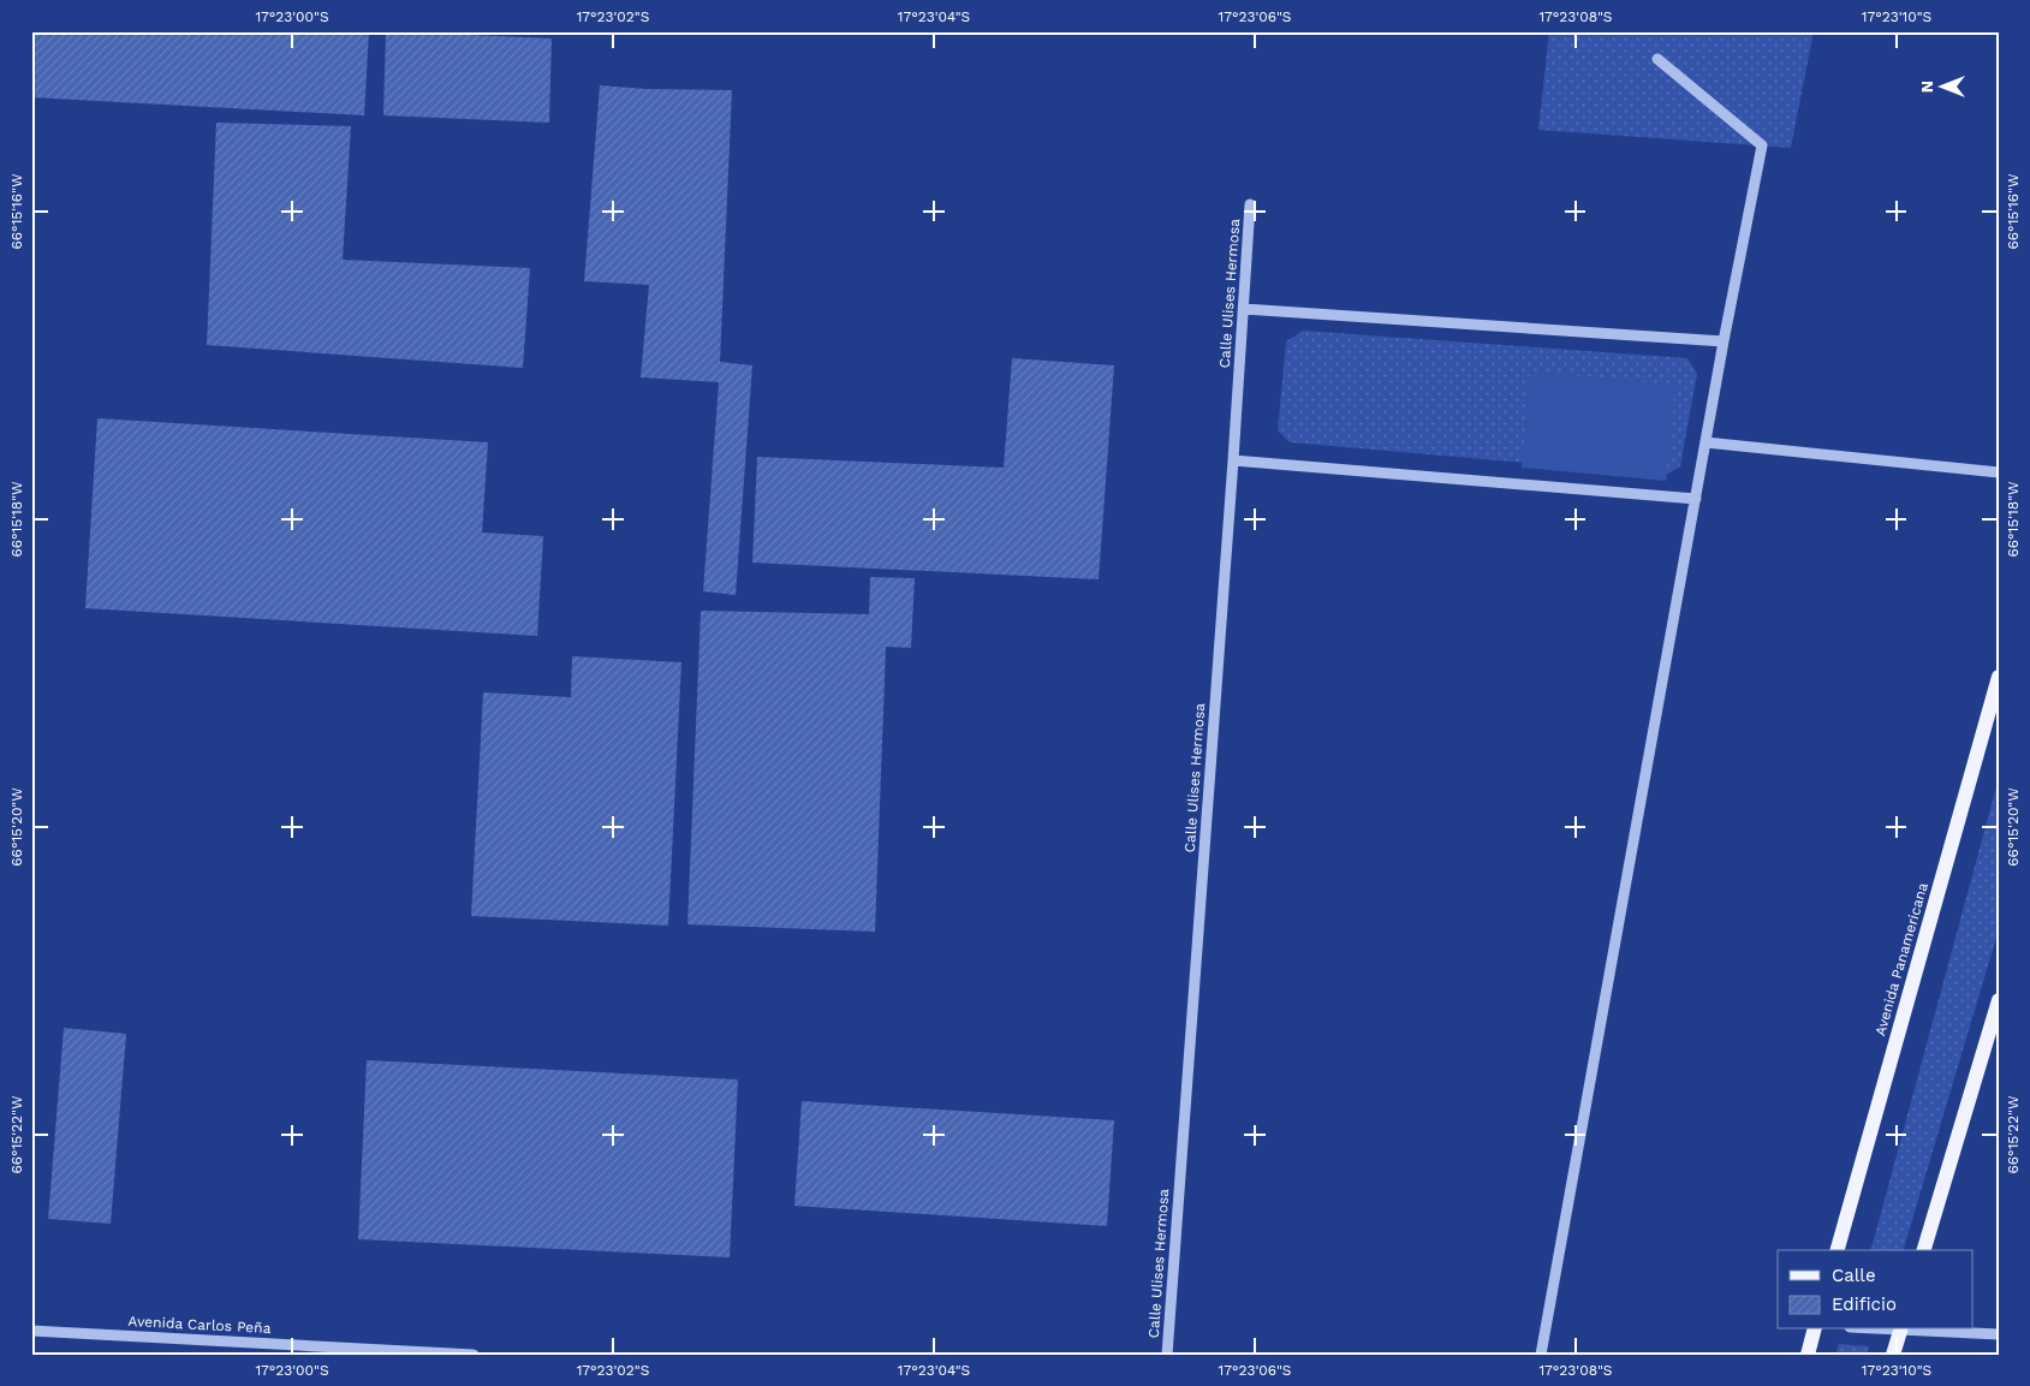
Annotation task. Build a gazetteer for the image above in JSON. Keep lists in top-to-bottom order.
{
  "streets": {
    "main road": ["Avenida Panamericana"],
    "street": ["Calle Ulises Hermosa", "Avenida Carlos Peña"]
  },
  "legend": ["Calle", "Edificio"],
  "north": "left",
  "coordinates": [
    "17°23'00\"S",
    "17°23'02\"S",
    "17°23'04\"S",
    "17°23'06\"S",
    "17°23'08\"S",
    "17°23'10\"S",
    "66°15'16\"W",
    "66°15'18\"W",
    "66°15'20\"W",
    "66°15'22\"W"
  ]
}
